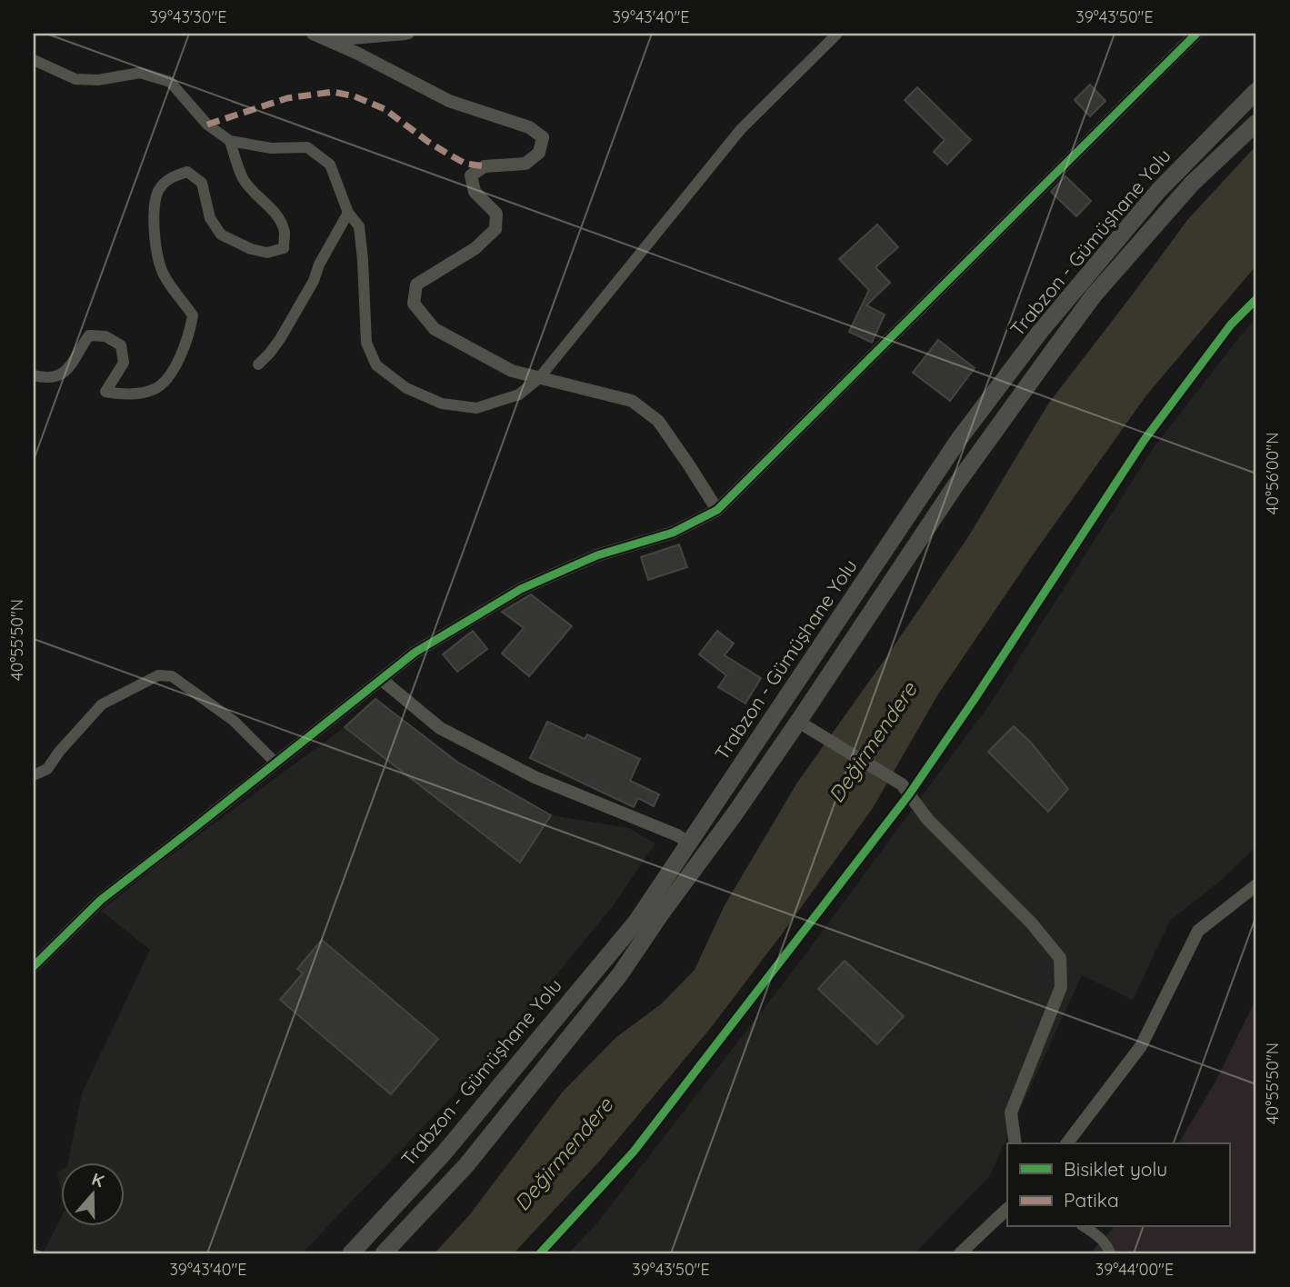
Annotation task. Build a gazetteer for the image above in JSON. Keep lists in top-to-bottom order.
{
  "streets": {
    "highway": ["Trabzon - Gümüşhane Yolu"]
  },
  "water": ["Değirmendere"],
  "legend": ["Bisiklet yolu", "Patika"],
  "north": "top",
  "coordinates": [
    "39°43'30\"E",
    "39°43'40\"E",
    "39°43'50\"E",
    "40°56'00\"N",
    "40°55'50\"N",
    "39°44'00\"E"
  ]
}
